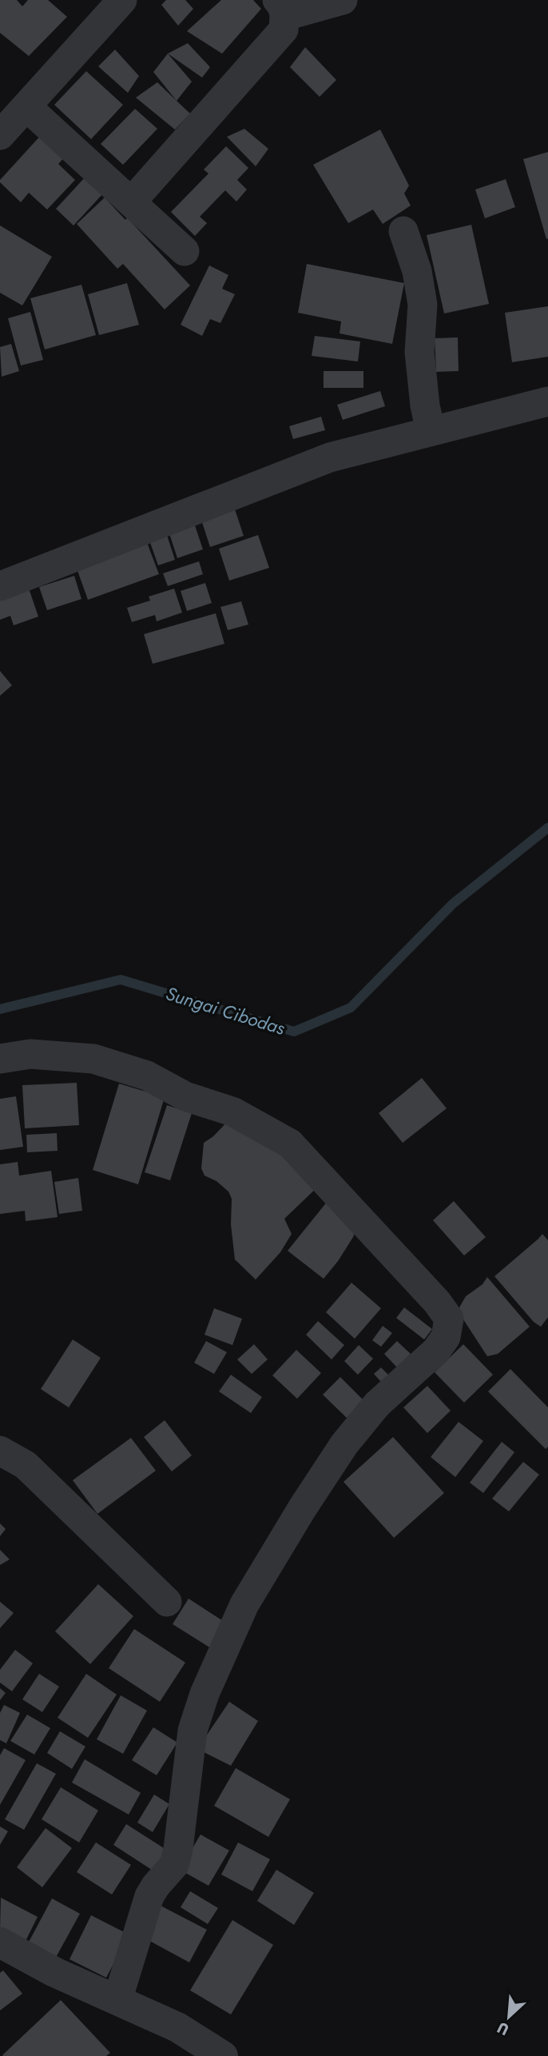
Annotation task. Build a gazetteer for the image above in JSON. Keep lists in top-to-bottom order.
{
  "water": ["Sungai Cibodas"],
  "north": "bottom left"
}
